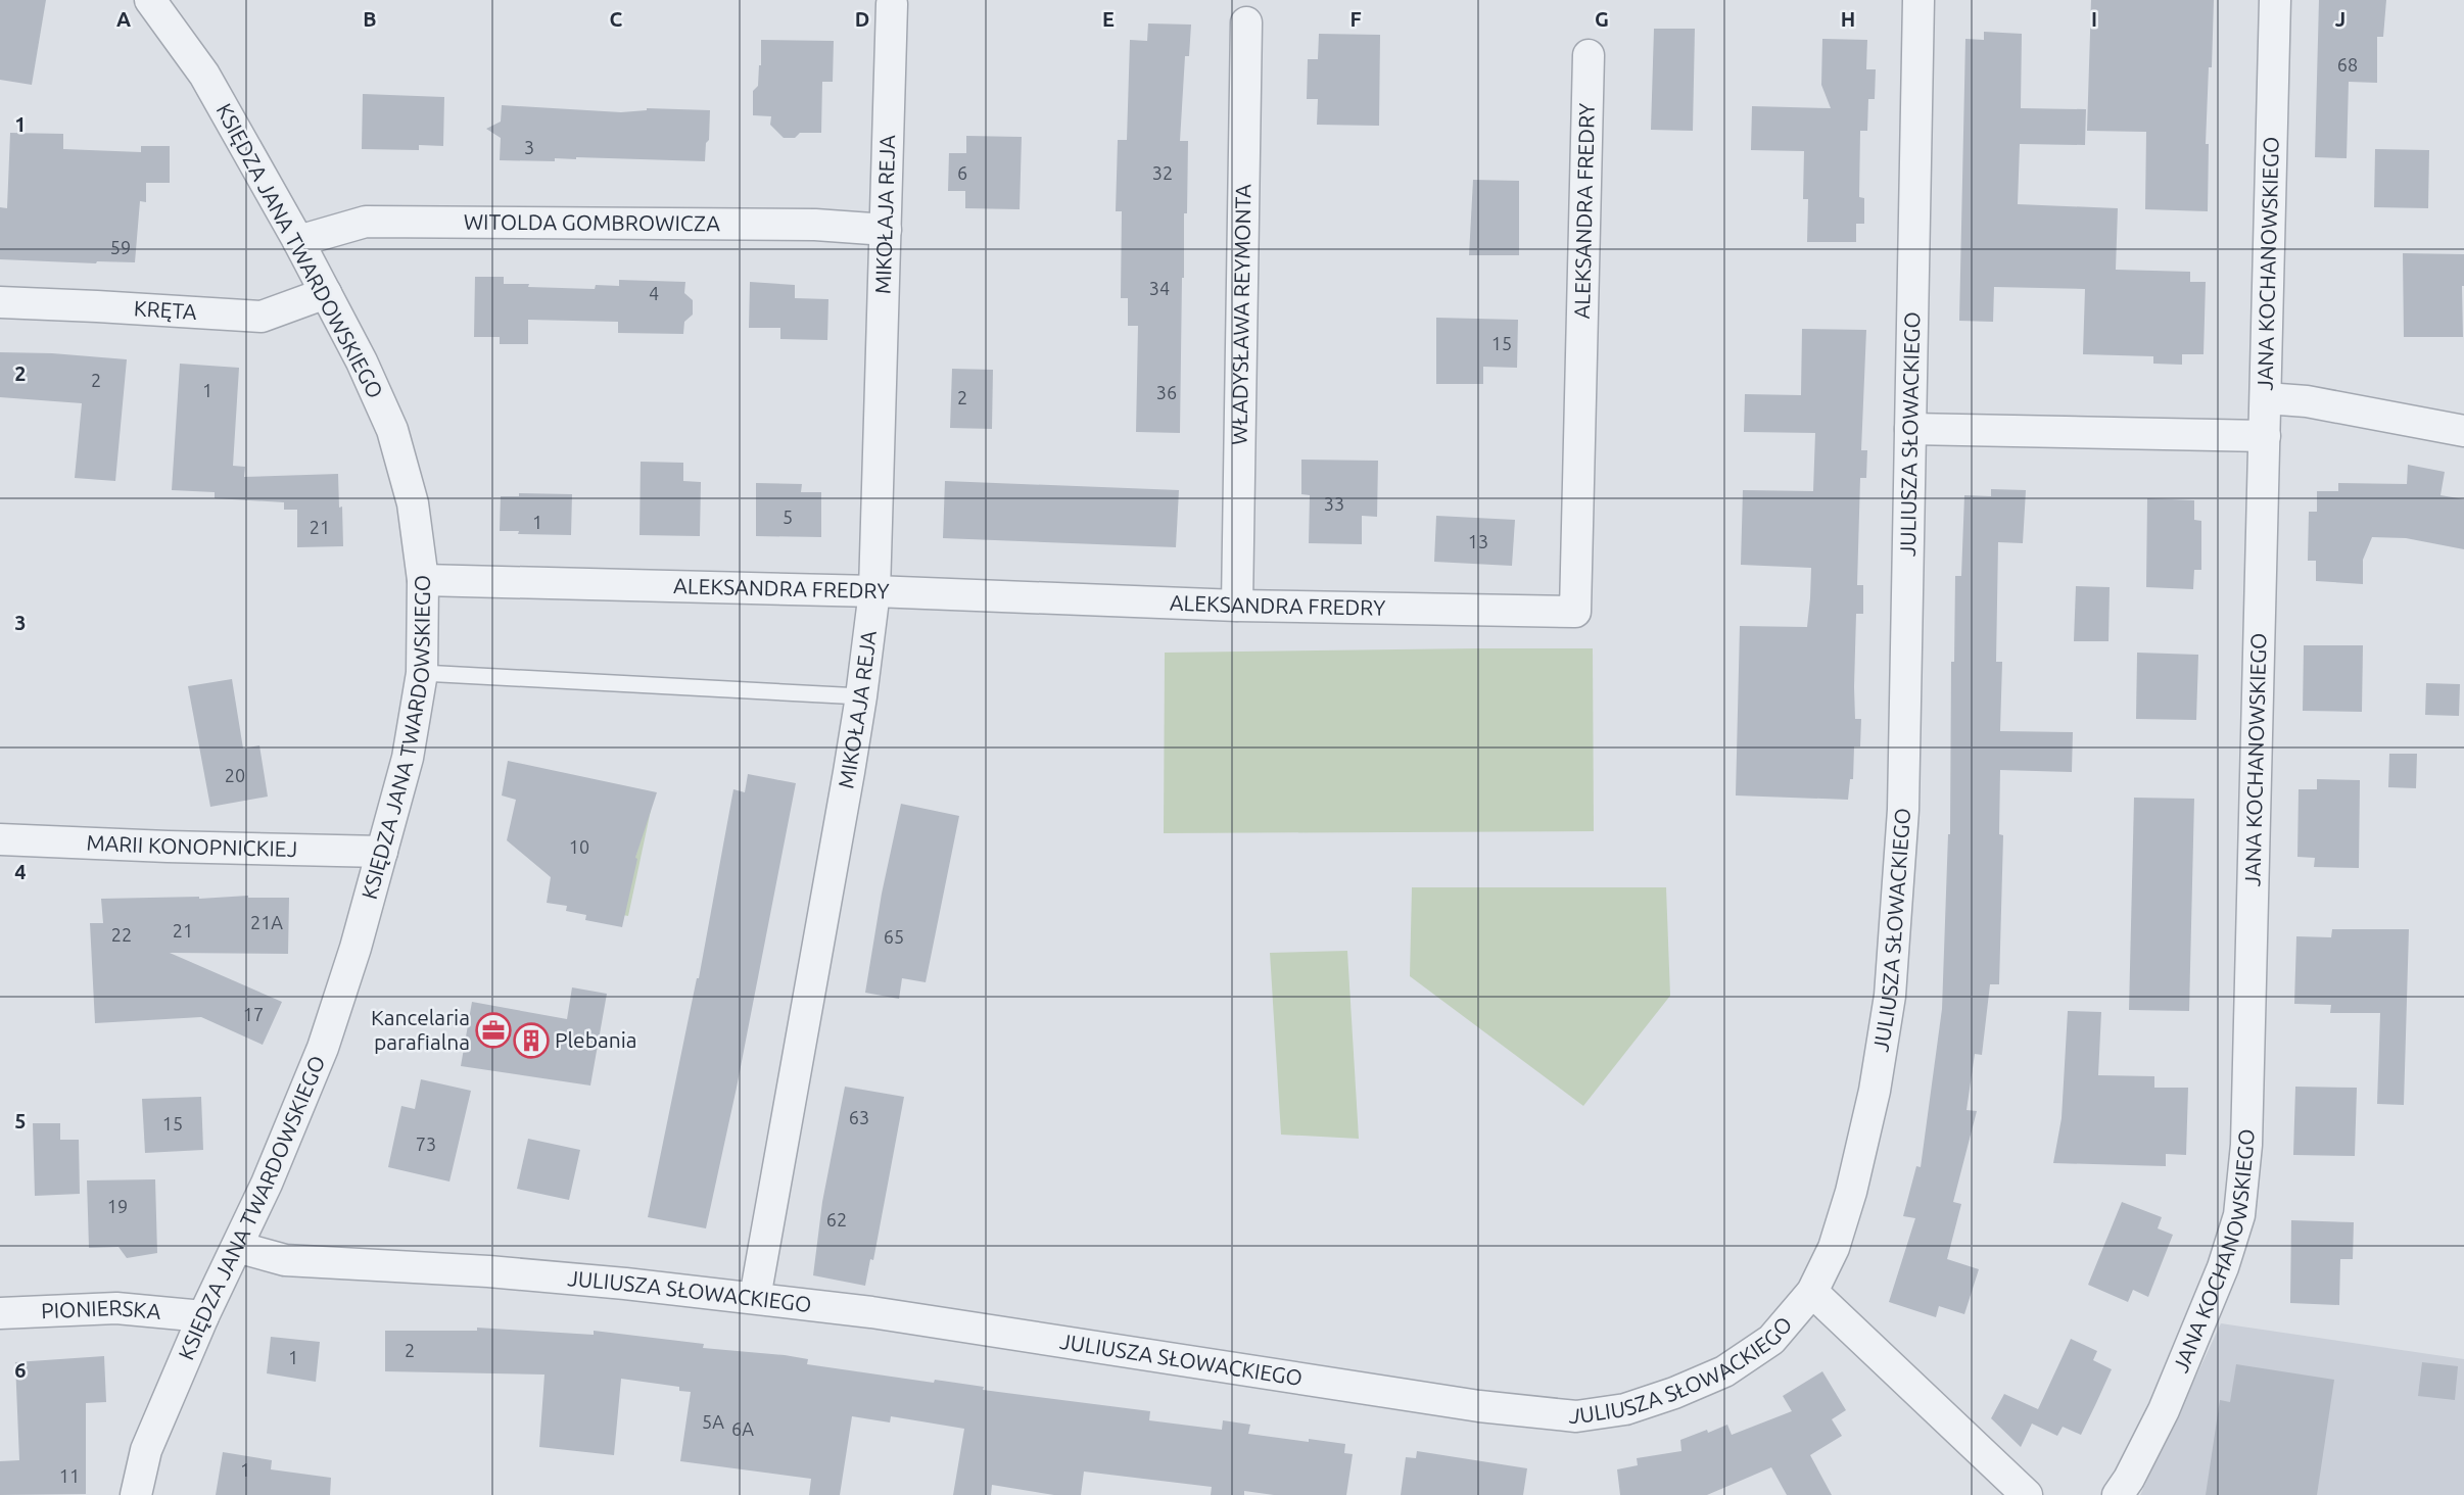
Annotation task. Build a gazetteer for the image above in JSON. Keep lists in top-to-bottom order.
{
  "streets": {
    "street": [
      "ALEKSANDRA FREDRY",
      "MIKOŁAJA REJA",
      "WITOLDA GOMBROWICZA",
      "KSIĘDZA JANA TWARDOWSKIEGO",
      "JANA KOCHANOWSKIEGO",
      "KRĘTA",
      "WŁADYSŁAWA REYMONTA",
      "JULIUSZA SŁOWACKIEGO",
      "MARII KONOPNICKIEJ",
      "PIONIERSKA"
    ]
  },
  "crossings": [
    ["ALEKSANDRA FREDRY", "MIKOŁAJA REJA"],
    ["ALEKSANDRA FREDRY", "KSIĘDZA JANA TWARDOWSKIEGO"],
    ["ALEKSANDRA FREDRY", "WŁADYSŁAWA REYMONTA"],
    ["MIKOŁAJA REJA", "WITOLDA GOMBROWICZA"],
    ["MIKOŁAJA REJA", "JULIUSZA SŁOWACKIEGO"],
    ["WITOLDA GOMBROWICZA", "KSIĘDZA JANA TWARDOWSKIEGO"],
    ["KSIĘDZA JANA TWARDOWSKIEGO", "KRĘTA"],
    ["KSIĘDZA JANA TWARDOWSKIEGO", "JULIUSZA SŁOWACKIEGO"],
    ["KSIĘDZA JANA TWARDOWSKIEGO", "MARII KONOPNICKIEJ"],
    ["KSIĘDZA JANA TWARDOWSKIEGO", "PIONIERSKA"]
  ],
  "places": {
    "office": ["Kancelaria parafialna"],
    "building": ["Plebania"]
  },
  "house_numbers": [
    "68",
    "3",
    "6",
    "32",
    "59",
    "34",
    "4",
    "15",
    "2",
    "1",
    "36",
    "2",
    "33",
    "5",
    "1",
    "21",
    "13",
    "20",
    "10",
    "21A",
    "21",
    "22",
    "65",
    "17",
    "63",
    "15",
    "73",
    "19",
    "62",
    "2",
    "1",
    "5A",
    "6A",
    "1",
    "11"
  ],
  "grid": {
    "columns": [
      "A",
      "B",
      "C",
      "D",
      "E",
      "F",
      "G",
      "H",
      "I",
      "J"
    ],
    "rows": [
      "1",
      "2",
      "3",
      "4",
      "5",
      "6"
    ]
  }
}
